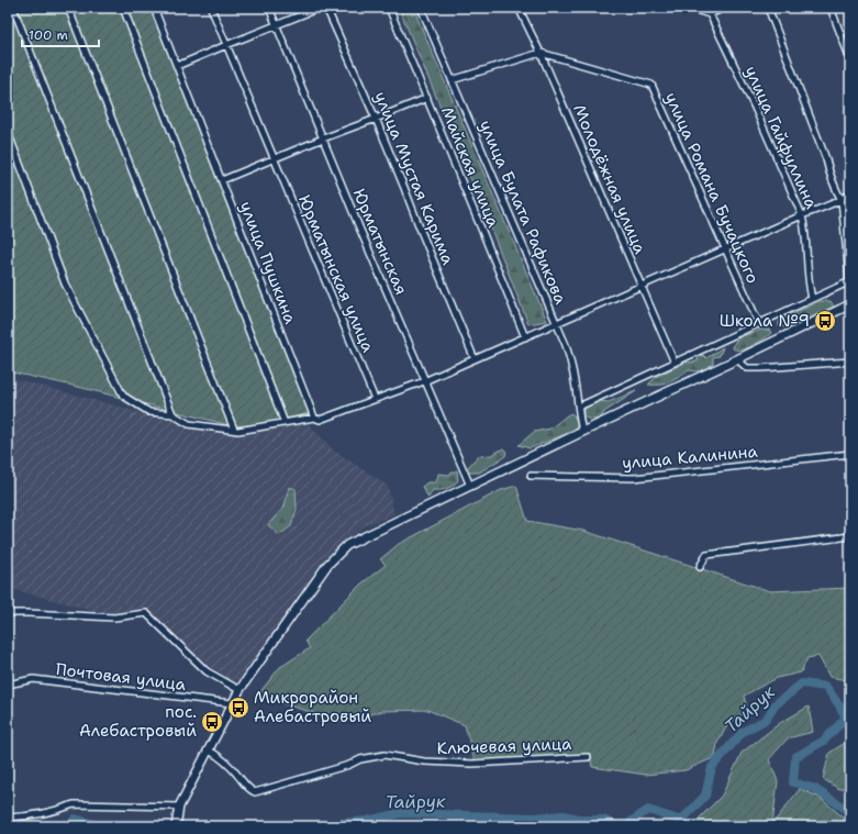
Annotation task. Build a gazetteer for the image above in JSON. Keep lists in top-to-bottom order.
{
  "streets": {
    "street": [
      "улица Гайфуллина",
      "Майская улица",
      "улица Мустая Карима",
      "Молодёжная улица",
      "улица Романа Бучацкого",
      "улица Булата Рафикова",
      "Юрматынская",
      "улица Пушкина",
      "Юрматынская улица",
      "улица Калинина",
      "Почтовая улица",
      "Ключевая улица"
    ]
  },
  "crossings": [
    ["Молодёжная улица", "улица Романа Бучацкого"]
  ],
  "water": ["Тайрук"],
  "places": {
    "bus stop": ["Школа №9", "Микрорайон Алебастровый", "пос. Алебастровый"]
  },
  "scale_bar": "100 m"
}
